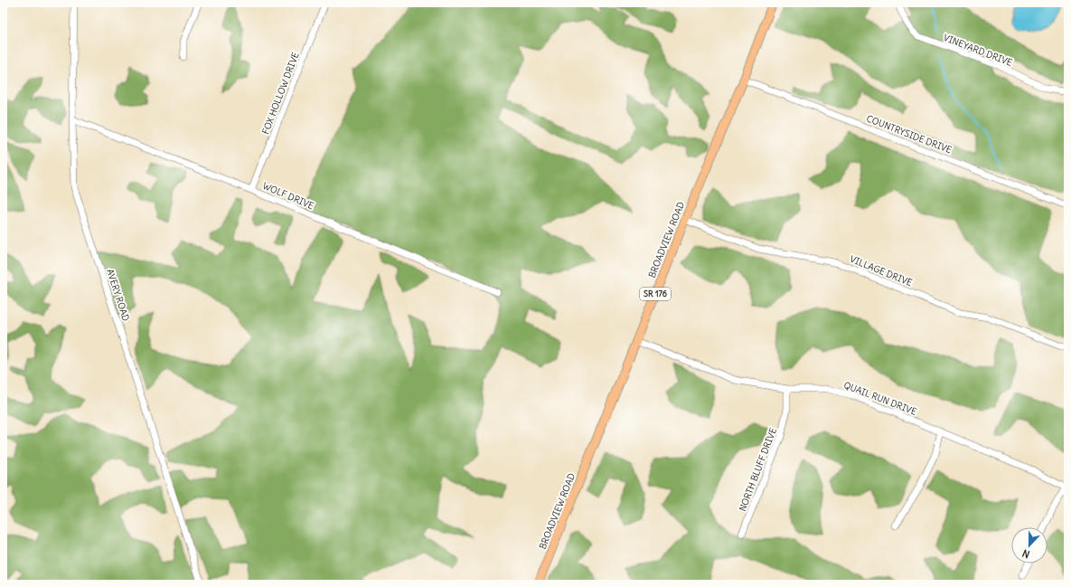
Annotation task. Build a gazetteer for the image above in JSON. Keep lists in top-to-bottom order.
{
  "streets": {
    "main road": ["BROADVIEW ROAD", "SR 176"],
    "street": [
      "VINEYARD DRIVE",
      "FOX HOLLOW DRIVE",
      "COUNTRYSIDE DRIVE",
      "WOLF DRIVE",
      "VILLAGE DRIVE",
      "AVERY ROAD",
      "QUAIL RUN DRIVE",
      "NORTH BLUFF DRIVE"
    ]
  },
  "crossings": [
    ["FOX HOLLOW DRIVE", "WOLF DRIVE"],
    ["COUNTRYSIDE DRIVE", "BROADVIEW ROAD"],
    ["WOLF DRIVE", "AVERY ROAD"],
    ["BROADVIEW ROAD", "VILLAGE DRIVE"],
    ["BROADVIEW ROAD", "QUAIL RUN DRIVE"],
    ["QUAIL RUN DRIVE", "NORTH BLUFF DRIVE"]
  ],
  "north": "bottom"
}
